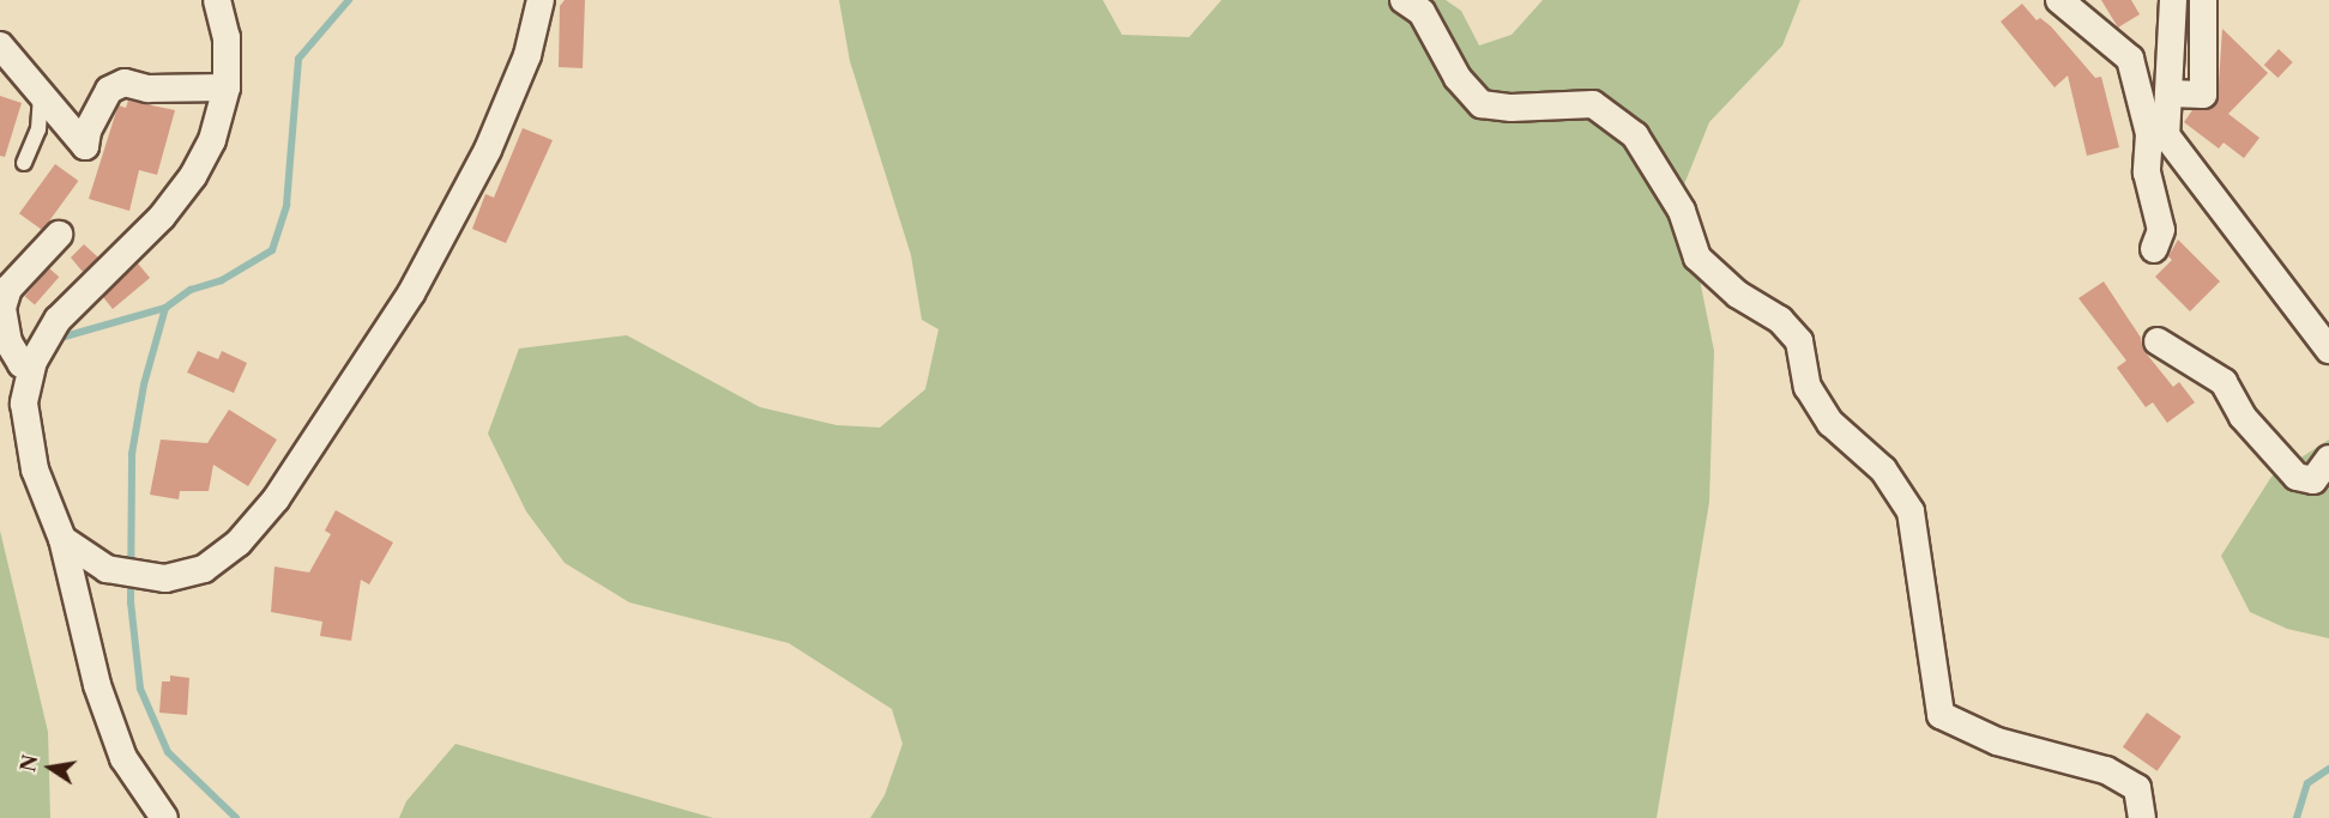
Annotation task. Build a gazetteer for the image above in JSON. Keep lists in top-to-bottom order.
{
  "north": "left"
}
